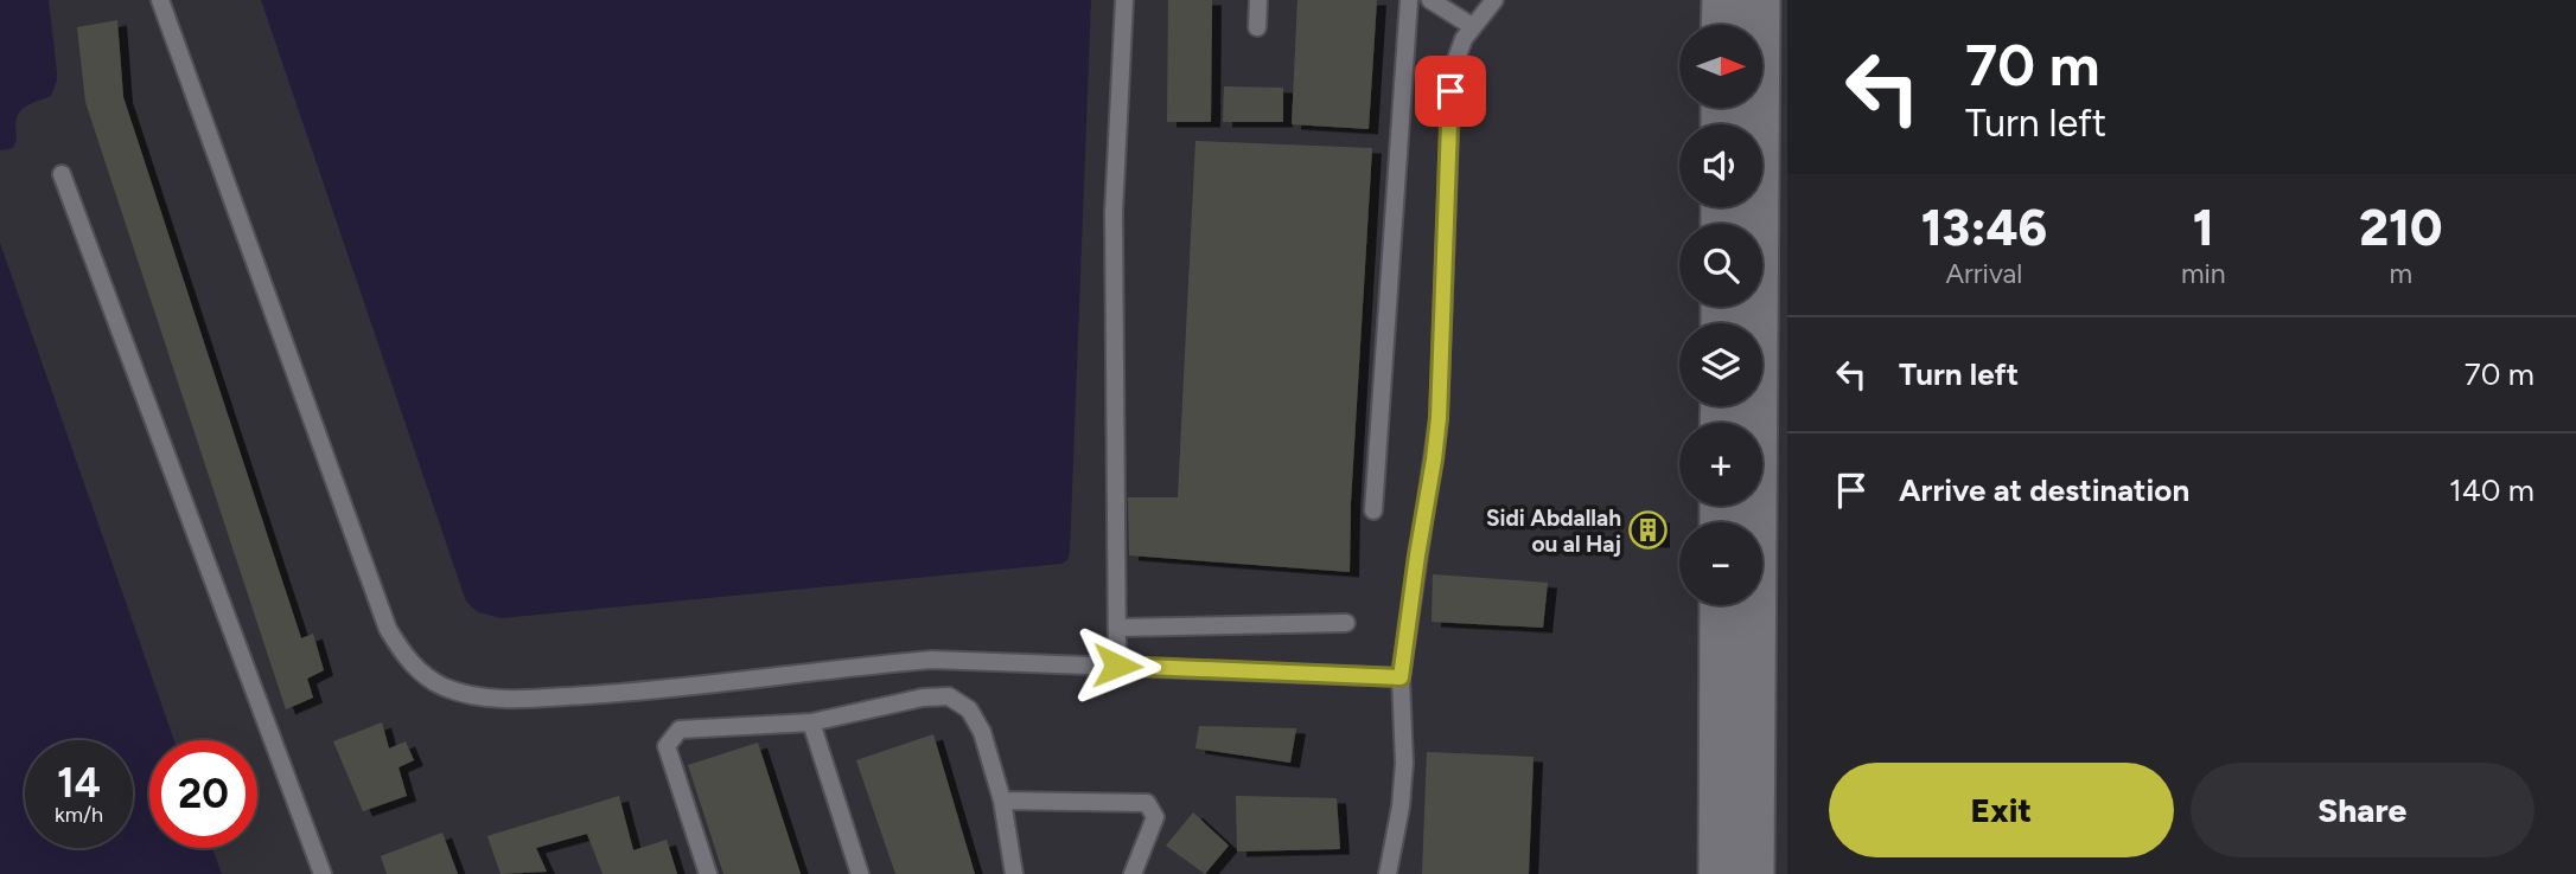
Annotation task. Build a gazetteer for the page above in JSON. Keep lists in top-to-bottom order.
{
  "places": {
    "building": ["Sidi Abdallah ou al Haj"]
  },
  "north": "right",
  "page": {
    "turn": ["70 m", "Turn left"],
    "map_buttons": ["+", "−"],
    "eta": [
      "13:46",
      "Arrival",
      "1",
      "min",
      "210",
      "m"
    ],
    "list": [
      {
        "name": "Turn left",
        "value": "70 m"
      },
      {
        "name": "Arrive at destination",
        "value": "140 m"
      }
    ],
    "speed": "14 km/h",
    "limit": "20",
    "buttons": ["Exit", "Share"]
  }
}
